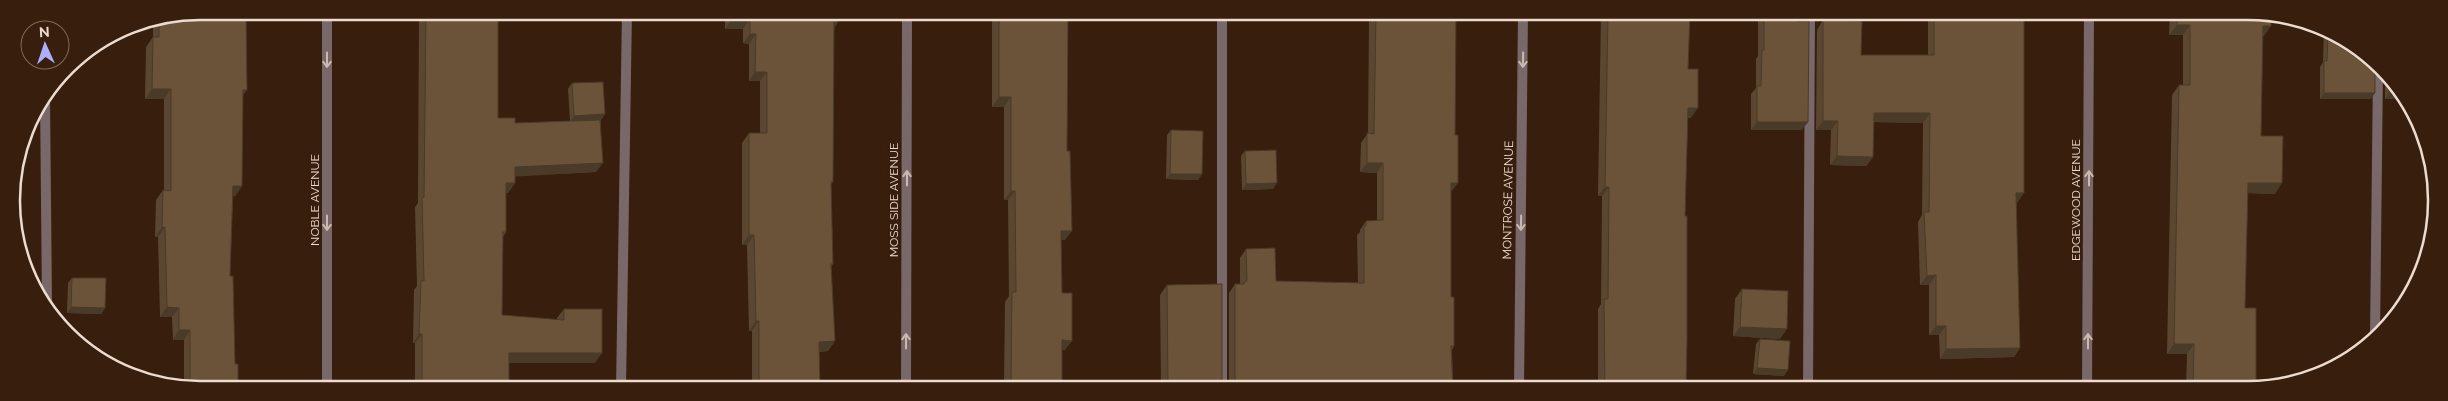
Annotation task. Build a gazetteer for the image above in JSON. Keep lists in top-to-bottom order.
{
  "streets": {
    "street": [
      "NOBLE AVENUE",
      "MOSS SIDE AVENUE",
      "MONTROSE AVENUE",
      "EDGEWOOD AVENUE"
    ]
  },
  "one_way": [
    "NOBLE AVENUE",
    "MOSS SIDE AVENUE",
    "MONTROSE AVENUE",
    "EDGEWOOD AVENUE"
  ],
  "north": "top"
}
